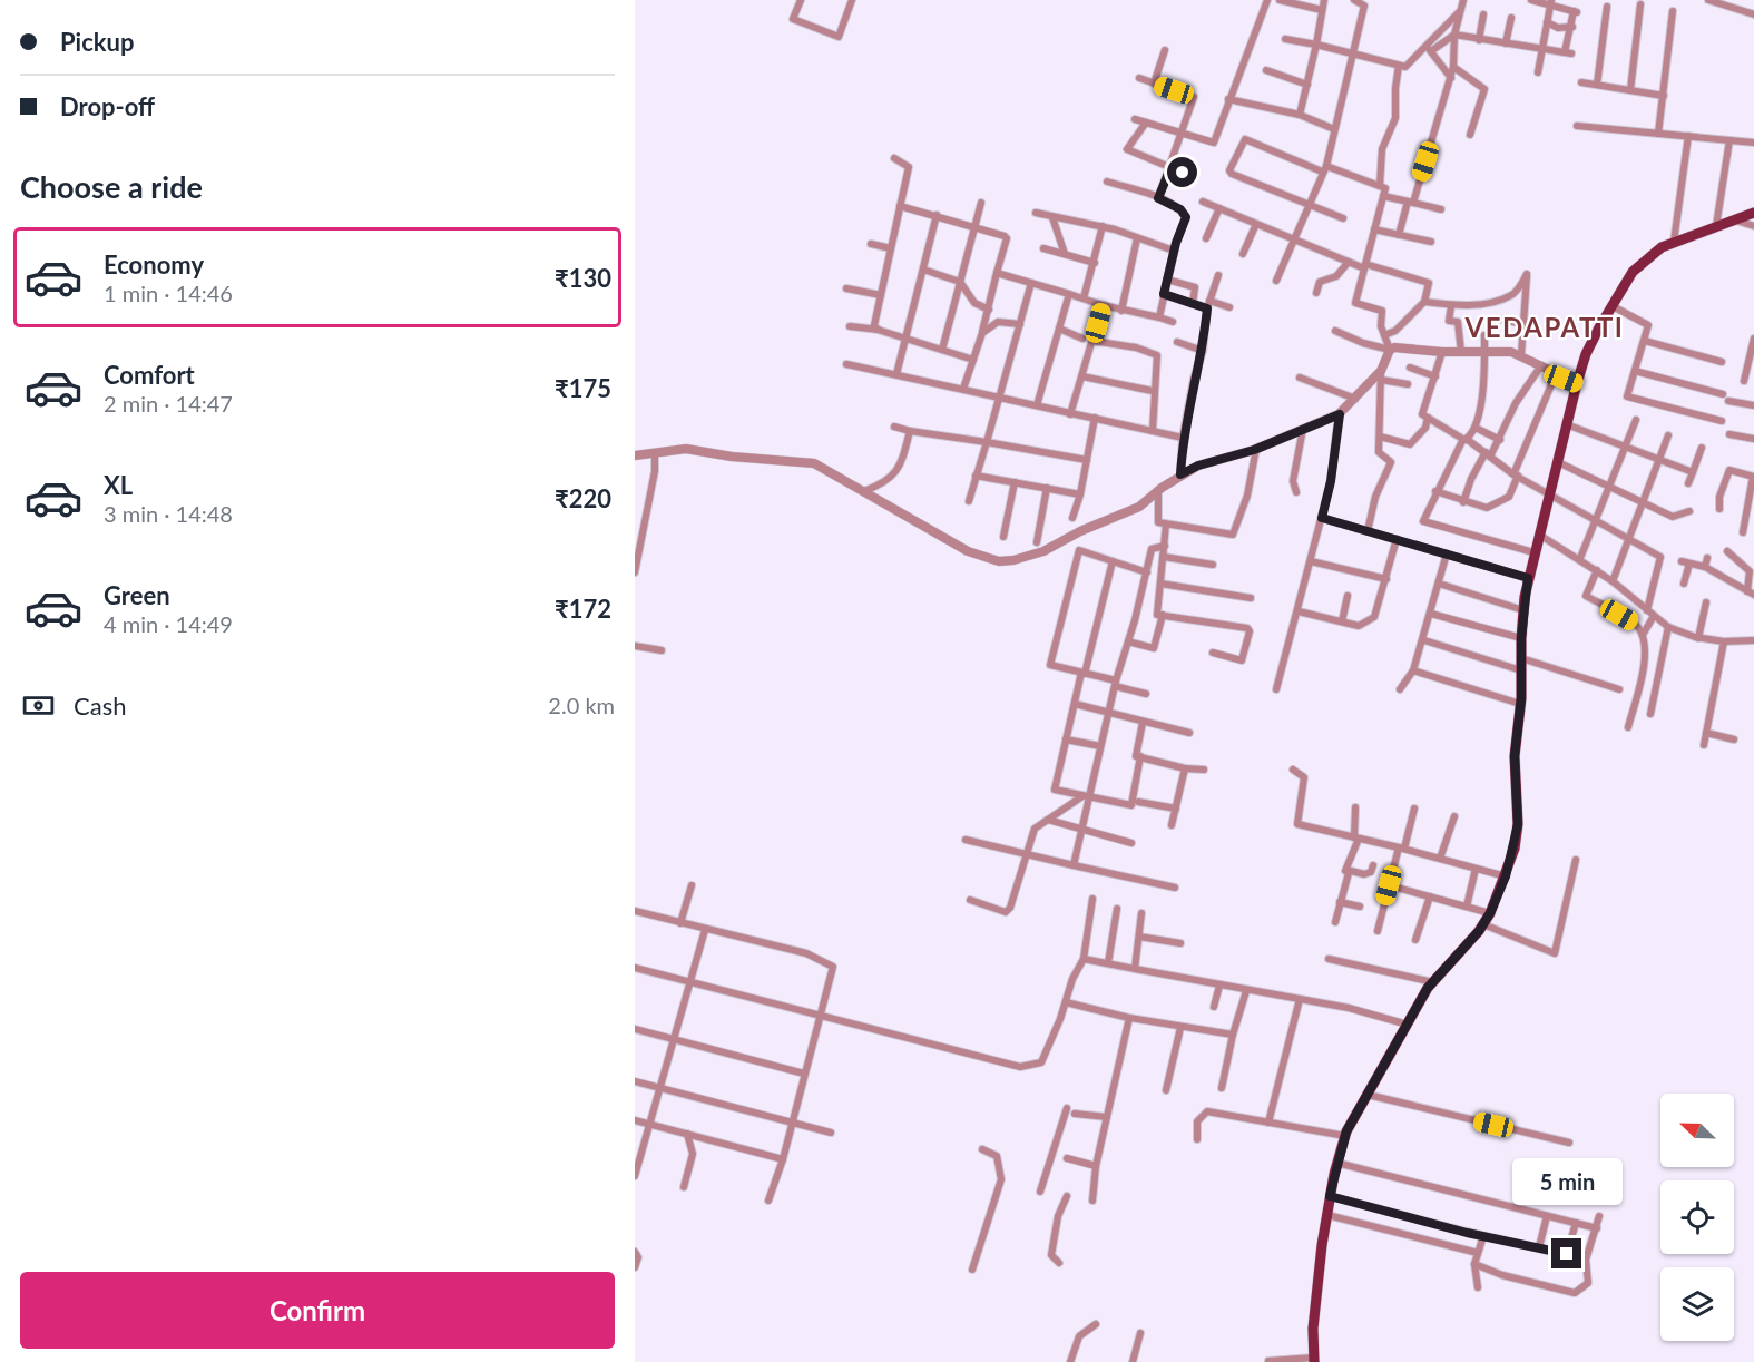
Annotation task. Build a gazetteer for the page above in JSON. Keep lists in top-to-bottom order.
{
  "districts": ["VEDAPATTI"],
  "north": "top left",
  "page": {
    "banner": ["Pickup", "Drop-off"],
    "heading": "Choose a ride",
    "list": [
      {
        "name": "Economy",
        "note": "1 min · 14:46",
        "value": "₹130"
      },
      {
        "name": "Comfort",
        "note": "2 min · 14:47",
        "value": "₹175"
      },
      {
        "name": "XL",
        "note": "3 min · 14:48",
        "value": "₹220"
      },
      {
        "name": "Green",
        "note": "4 min · 14:49",
        "value": "₹172"
      }
    ],
    "pay": ["Cash", "2.0 km"],
    "bubble": "5 min",
    "buttons": "Confirm"
  }
}
